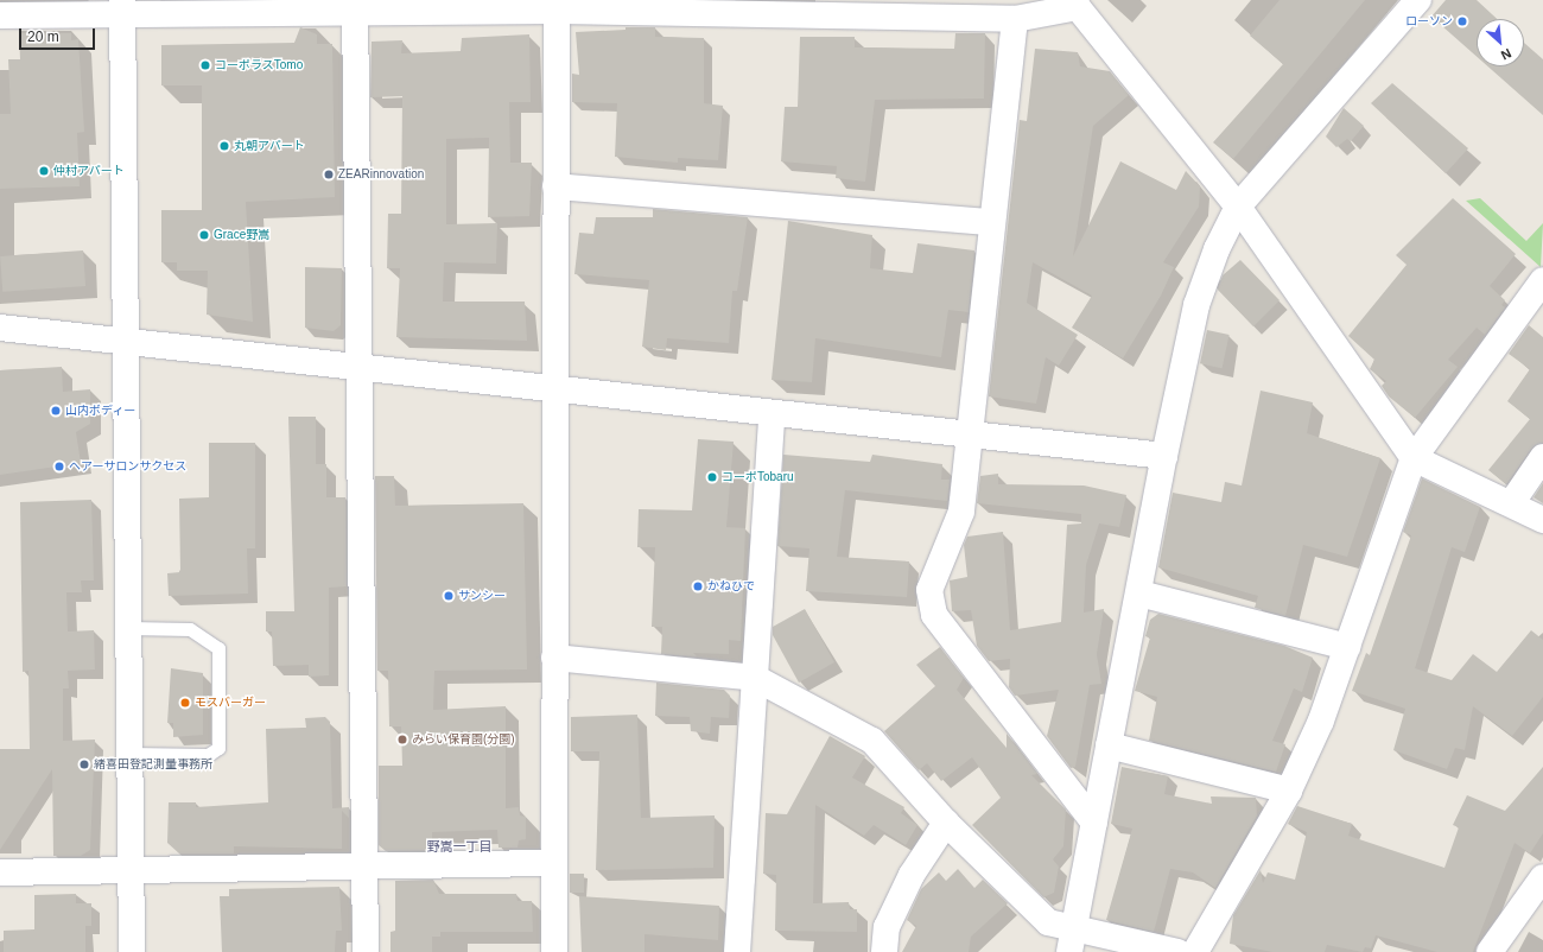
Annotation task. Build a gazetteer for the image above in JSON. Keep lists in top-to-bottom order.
{
  "districts": ["野嵩一丁目"],
  "places": [
    "ローソン",
    "コーポラスTomo",
    "丸朝アパート",
    "仲村アパート",
    "ZEARinnovation",
    "Grace野嵩",
    "山内ボディー",
    "ヘアーサロンサクセス",
    "コーポTobaru",
    "かねひで",
    "サンシー",
    "モスバーガー",
    "みらい保育園(分園)",
    "緒喜田登記測量事務所"
  ],
  "scale_bar": "20 m",
  "north": "bottom right"
}
